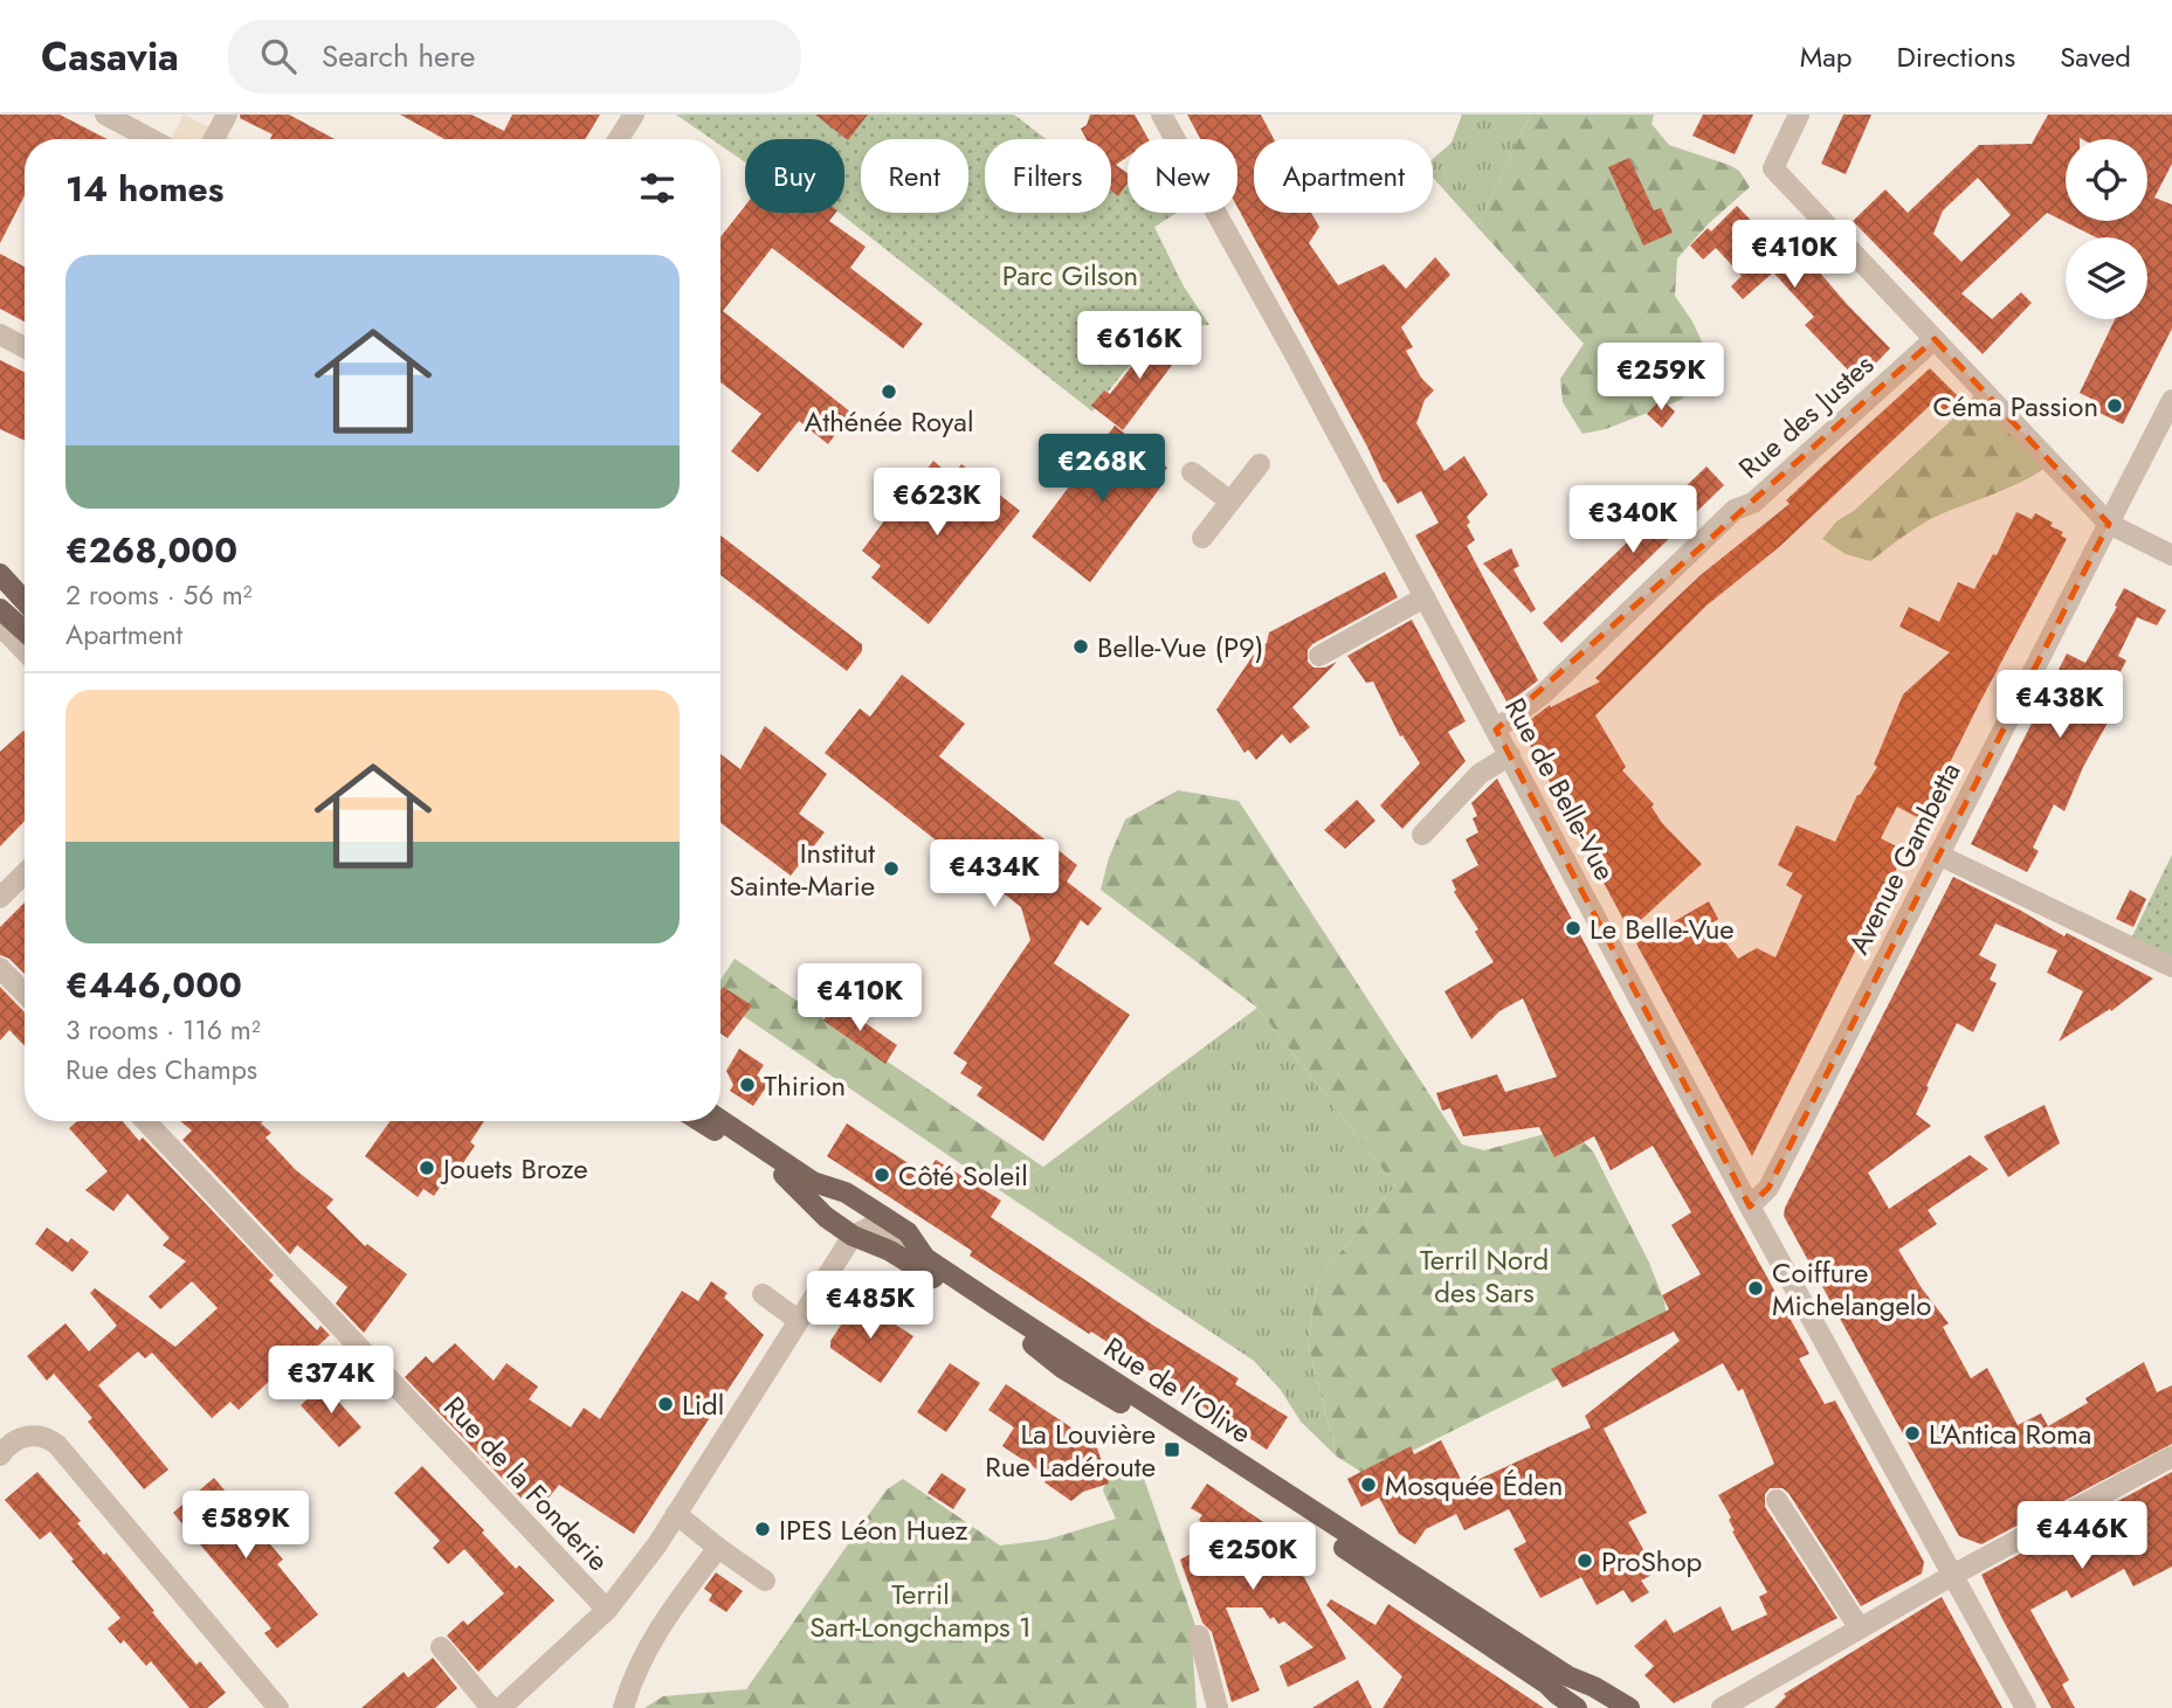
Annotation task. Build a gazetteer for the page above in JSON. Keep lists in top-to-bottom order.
{
  "streets": {
    "main road": ["Rue de l'Olive"],
    "street": [
      "Rue des Justes",
      "Rue de Belle-Vue",
      "Avenue Gambetta",
      "Rue de la Fonderie"
    ]
  },
  "crossings": [
    ["Rue des Justes", "Rue de Belle-Vue"],
    ["Rue de Belle-Vue", "Avenue Gambetta"]
  ],
  "parks": ["Parc Gilson", "Terril Nord des Sars", "Terril Sart-Longchamps 1"],
  "places": {
    "other": [
      "Athénée Royal",
      "Céma Passion",
      "Belle-Vue (P9)",
      "Institut Sainte-Marie",
      "Le Belle-Vue",
      "Thirion",
      "Jouets Broze",
      "Côté Soleil",
      "Coiffure Michelangelo",
      "Lidl",
      "L'Antica Roma",
      "Mosquée Éden",
      "IPES Léon Huez",
      "ProShop"
    ],
    "transit": ["La Louvière Rue Ladéroute"]
  },
  "page": {
    "header": "Casavia",
    "search": "Search here",
    "nav": ["Map", "Directions", "Saved"],
    "chip": [
      "Buy",
      "Rent",
      "Filters",
      "New",
      "Apartment"
    ],
    "heading": "14 homes",
    "price": [
      "€410K",
      "€616K",
      "€259K",
      "€268K",
      "€623K",
      "€340K",
      "€438K",
      "€434K",
      "€410K",
      "€485K",
      "€374K",
      "€589K",
      "€446K",
      "€250K"
    ],
    "list": [
      {
        "name": "€268,000",
        "note": "2 rooms · 56 m² · Apartment"
      },
      {
        "name": "€446,000",
        "note": "3 rooms · 116 m² · Rue des Champs"
      }
    ]
  }
}
